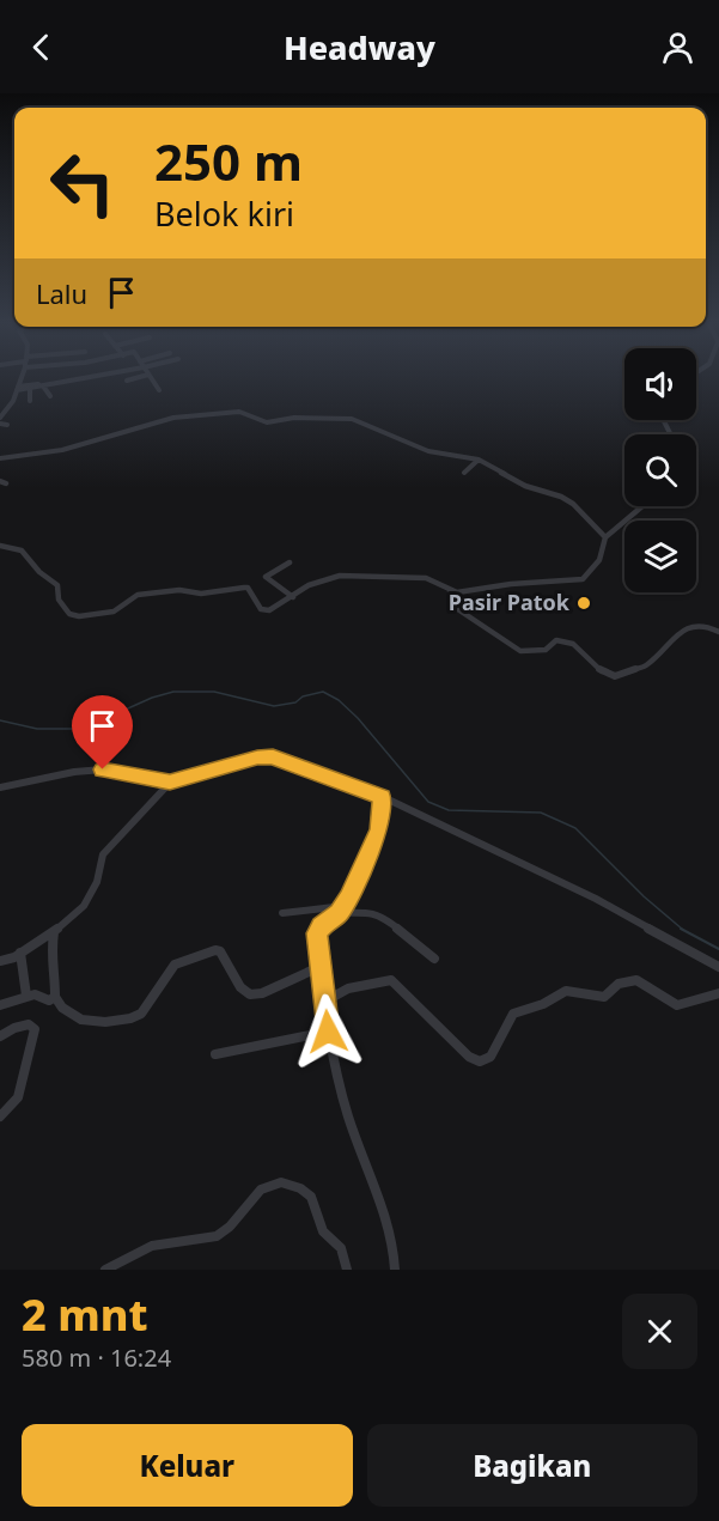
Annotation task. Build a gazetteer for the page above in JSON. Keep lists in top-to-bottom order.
{
  "places": ["Pasir Patok"],
  "page": {
    "header": "Headway",
    "turn": ["250 m", "Belok kiri"],
    "then": "Lalu",
    "heading": ["2 mnt", "580 m · 16:24"],
    "buttons": ["Keluar", "Bagikan"]
  }
}
